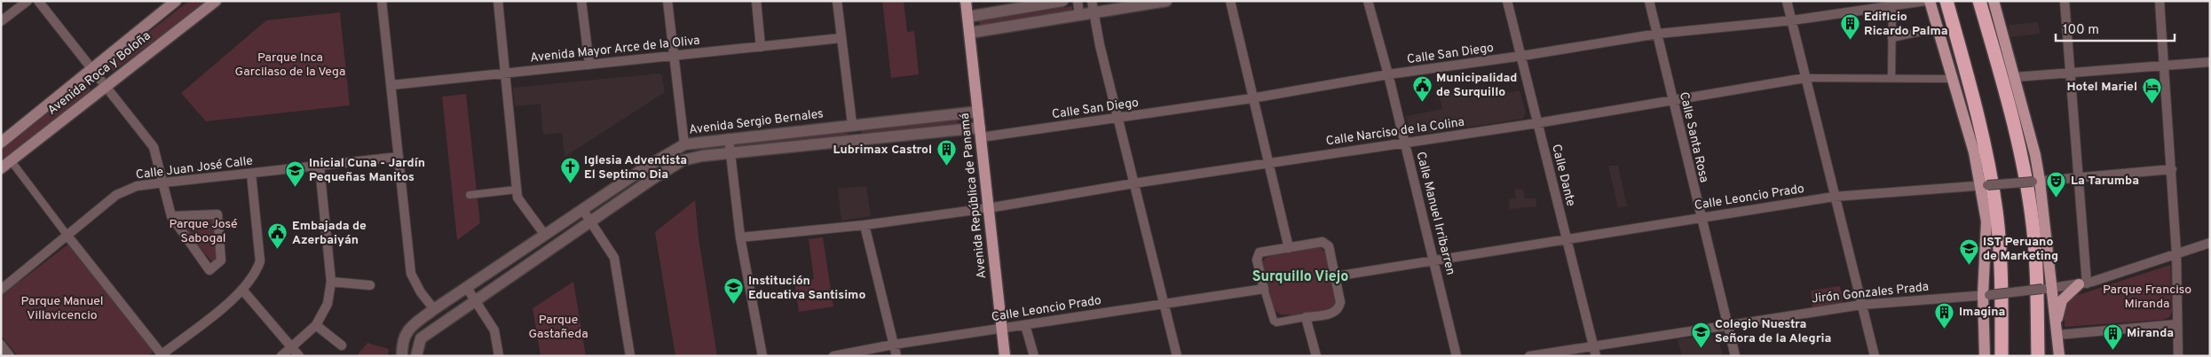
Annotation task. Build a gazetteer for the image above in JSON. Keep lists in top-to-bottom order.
{
  "streets": {
    "main road": ["Avenida Roca y Boloña", "Avenida República de Panamá"],
    "street": [
      "Avenida Mayor Arce de la Oliva",
      "Calle San Diego",
      "Avenida Sergio Bernales",
      "Calle Narciso de la Colina",
      "Calle Santa Rosa",
      "Calle Juan José Calle",
      "Calle Dante",
      "Calle Leoncio Prado",
      "Calle Manuel Irribarren",
      "Jirón Gonzales Prada"
    ]
  },
  "crossings": [
    ["Calle San Diego", "Calle Santa Rosa"],
    ["Calle San Diego", "Calle Dante"],
    ["Calle San Diego", "Avenida República de Panamá"],
    ["Calle San Diego", "Calle Manuel Irribarren"],
    ["Avenida Sergio Bernales", "Avenida República de Panamá"],
    ["Calle Narciso de la Colina", "Calle Santa Rosa"],
    ["Calle Narciso de la Colina", "Calle Dante"],
    ["Calle Narciso de la Colina", "Avenida República de Panamá"],
    ["Calle Narciso de la Colina", "Calle Manuel Irribarren"],
    ["Calle Santa Rosa", "Calle Leoncio Prado"],
    ["Calle Santa Rosa", "Jirón Gonzales Prada"],
    ["Calle Dante", "Calle Leoncio Prado"],
    ["Calle Dante", "Jirón Gonzales Prada"],
    ["Avenida República de Panamá", "Calle Leoncio Prado"],
    ["Calle Leoncio Prado", "Calle Manuel Irribarren"]
  ],
  "districts": ["Surquillo Viejo"],
  "parks": [
    "Parque Inca Garcilaso de la Vega",
    "Parque José Sabogal",
    "Parque Franciso Miranda",
    "Parque Manuel Villavicencio",
    "Parque Gastañeda"
  ],
  "places": {
    "building": [
      "Edificio Ricardo Palma",
      "Lubrimax Castrol",
      "Imagina",
      "Miranda"
    ],
    "public building": ["Municipalidad de Surquillo", "Embajada de Azerbaiyán"],
    "hotel": ["Hotel Mariel"],
    "church": ["Iglesia Adventista El Septimo Dia"],
    "school or university": [
      "Inicial Cuna - Jardín Pequeñas Manitos",
      "IST Peruano de Marketing",
      "Institución Educativa Santisimo",
      "Colegio Nuestra Señora de la Alegria"
    ],
    "theatre": ["La Tarumba"]
  },
  "scale_bar": "100 m"
}
